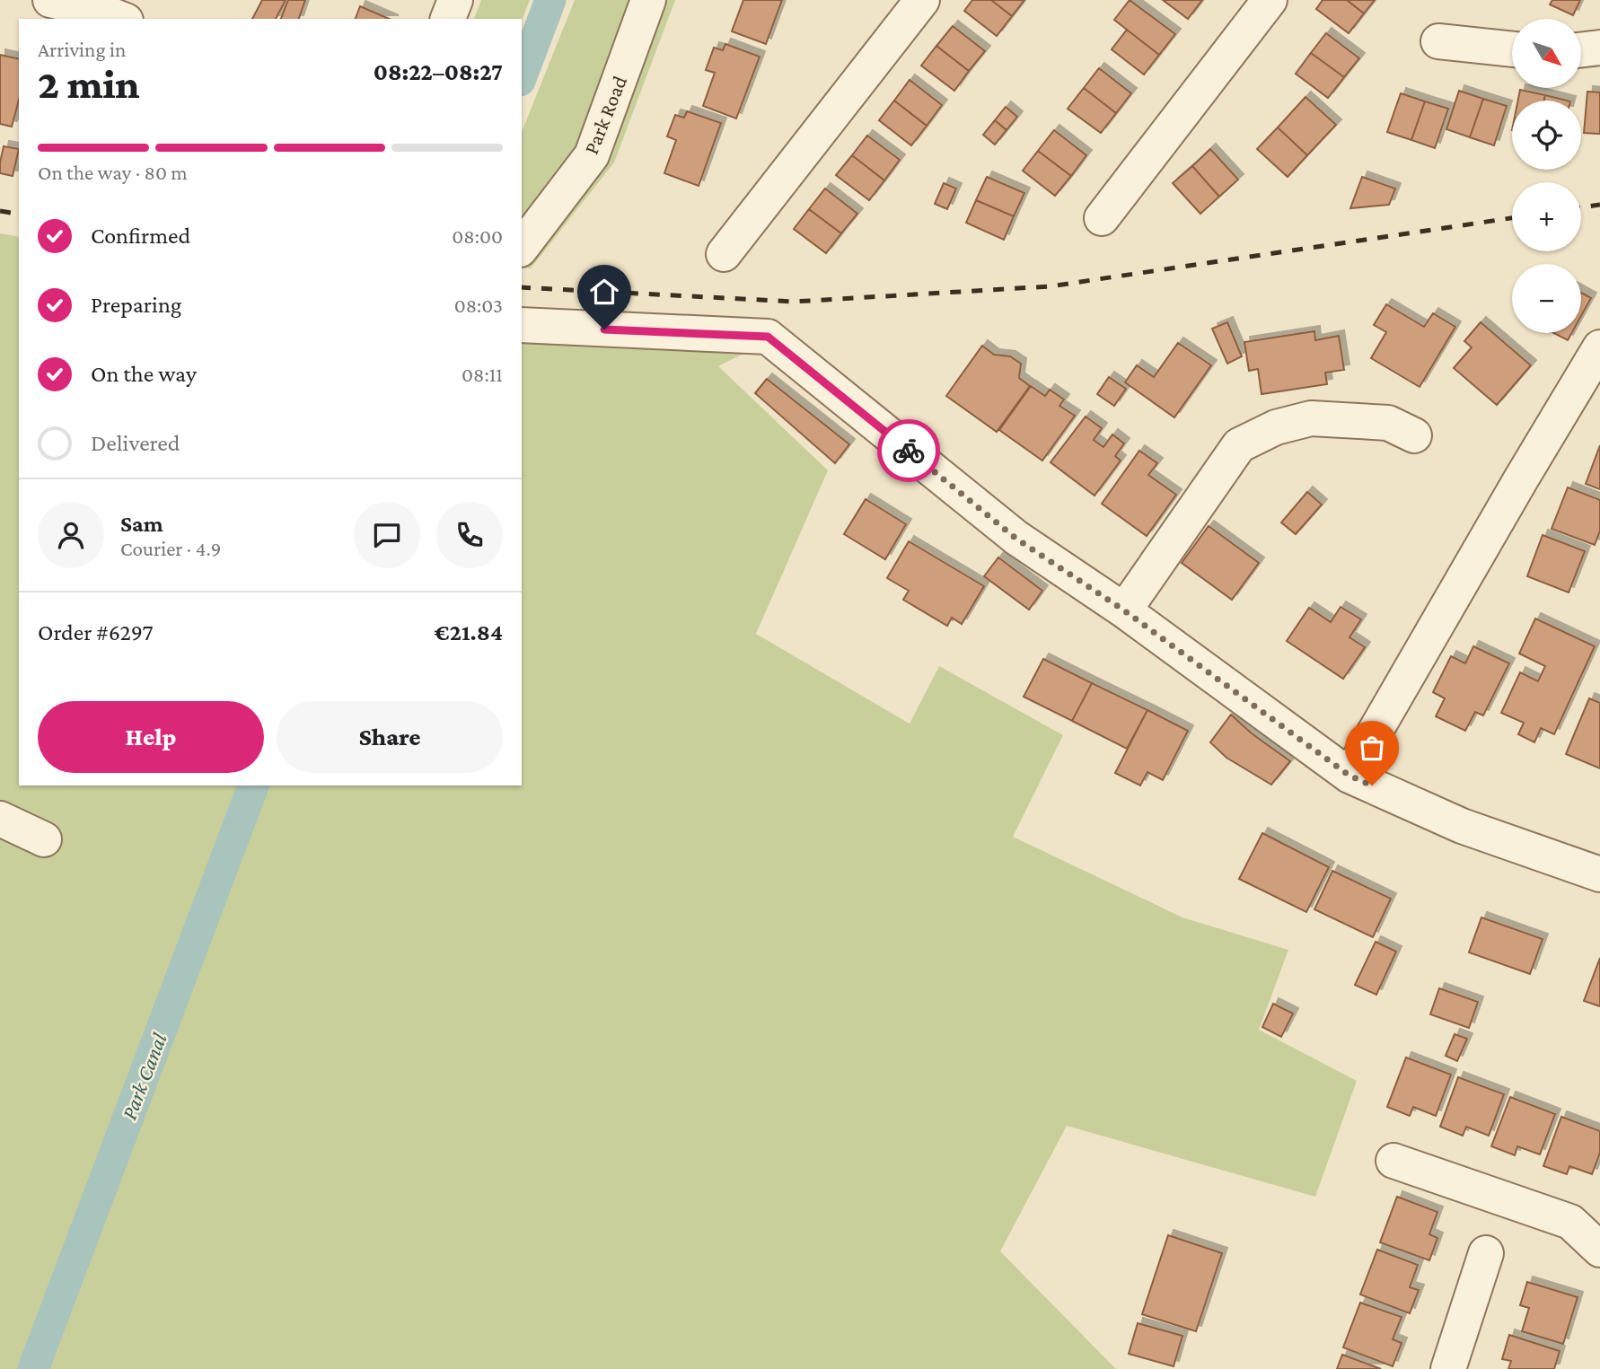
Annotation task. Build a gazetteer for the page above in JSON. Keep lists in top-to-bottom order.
{
  "streets": {
    "street": ["Park Road"]
  },
  "water": ["Park Canal"],
  "north": "bottom right",
  "page": {
    "map_buttons": ["+", "−"],
    "heading": ["2 min", "Arriving in", "08:22–08:27"],
    "panel": [
      "Sam",
      "Courier · 4.9",
      "Order #6297",
      "€21.84"
    ],
    "bar": "On the way · 80 m",
    "list": [
      ["Confirmed", "08:00"],
      ["Preparing", "08:03"],
      ["On the way", "08:11"],
      "Delivered"
    ],
    "buttons": ["Help", "Share"]
  }
}
